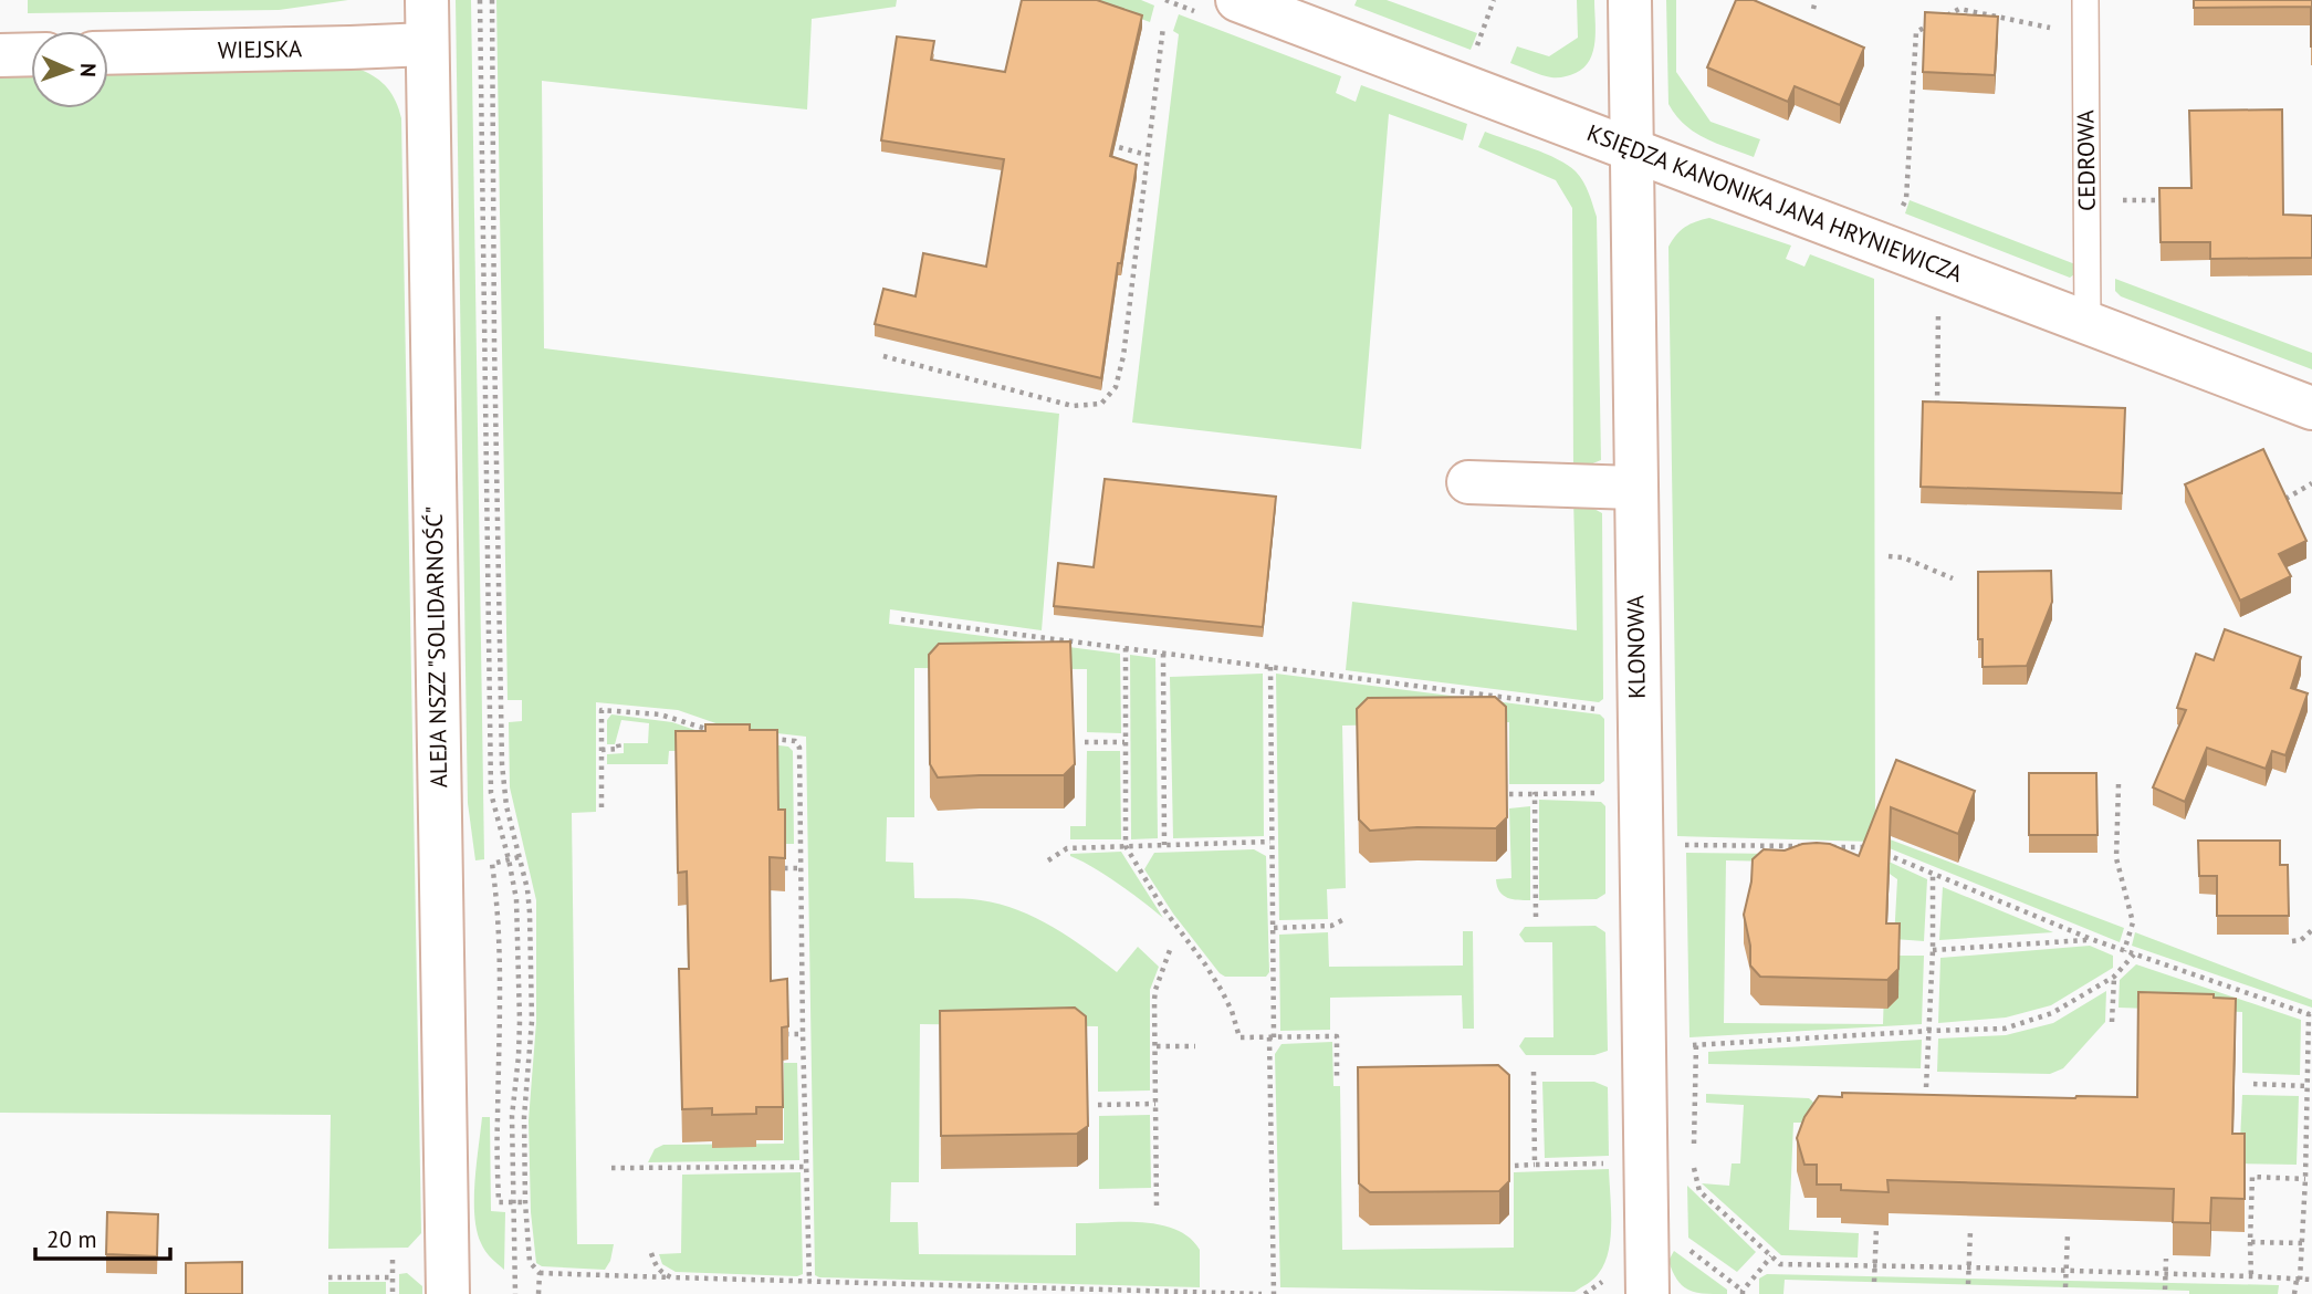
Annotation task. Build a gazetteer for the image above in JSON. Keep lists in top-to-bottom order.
{
  "streets": {
    "street": [
      "WIEJSKA",
      "KSIĘDZA KANONIKA JANA HRYNIEWICZA",
      "ALEJA NSZZ \"SOLIDARNOŚĆ\"",
      "KLONOWA"
    ],
    "lane": ["CEDROWA"]
  },
  "crossings": [
    ["WIEJSKA", "ALEJA NSZZ \"SOLIDARNOŚĆ\""],
    ["CEDROWA", "KSIĘDZA KANONIKA JANA HRYNIEWICZA"],
    ["KSIĘDZA KANONIKA JANA HRYNIEWICZA", "KLONOWA"]
  ],
  "scale_bar": "20 m",
  "north": "right"
}
